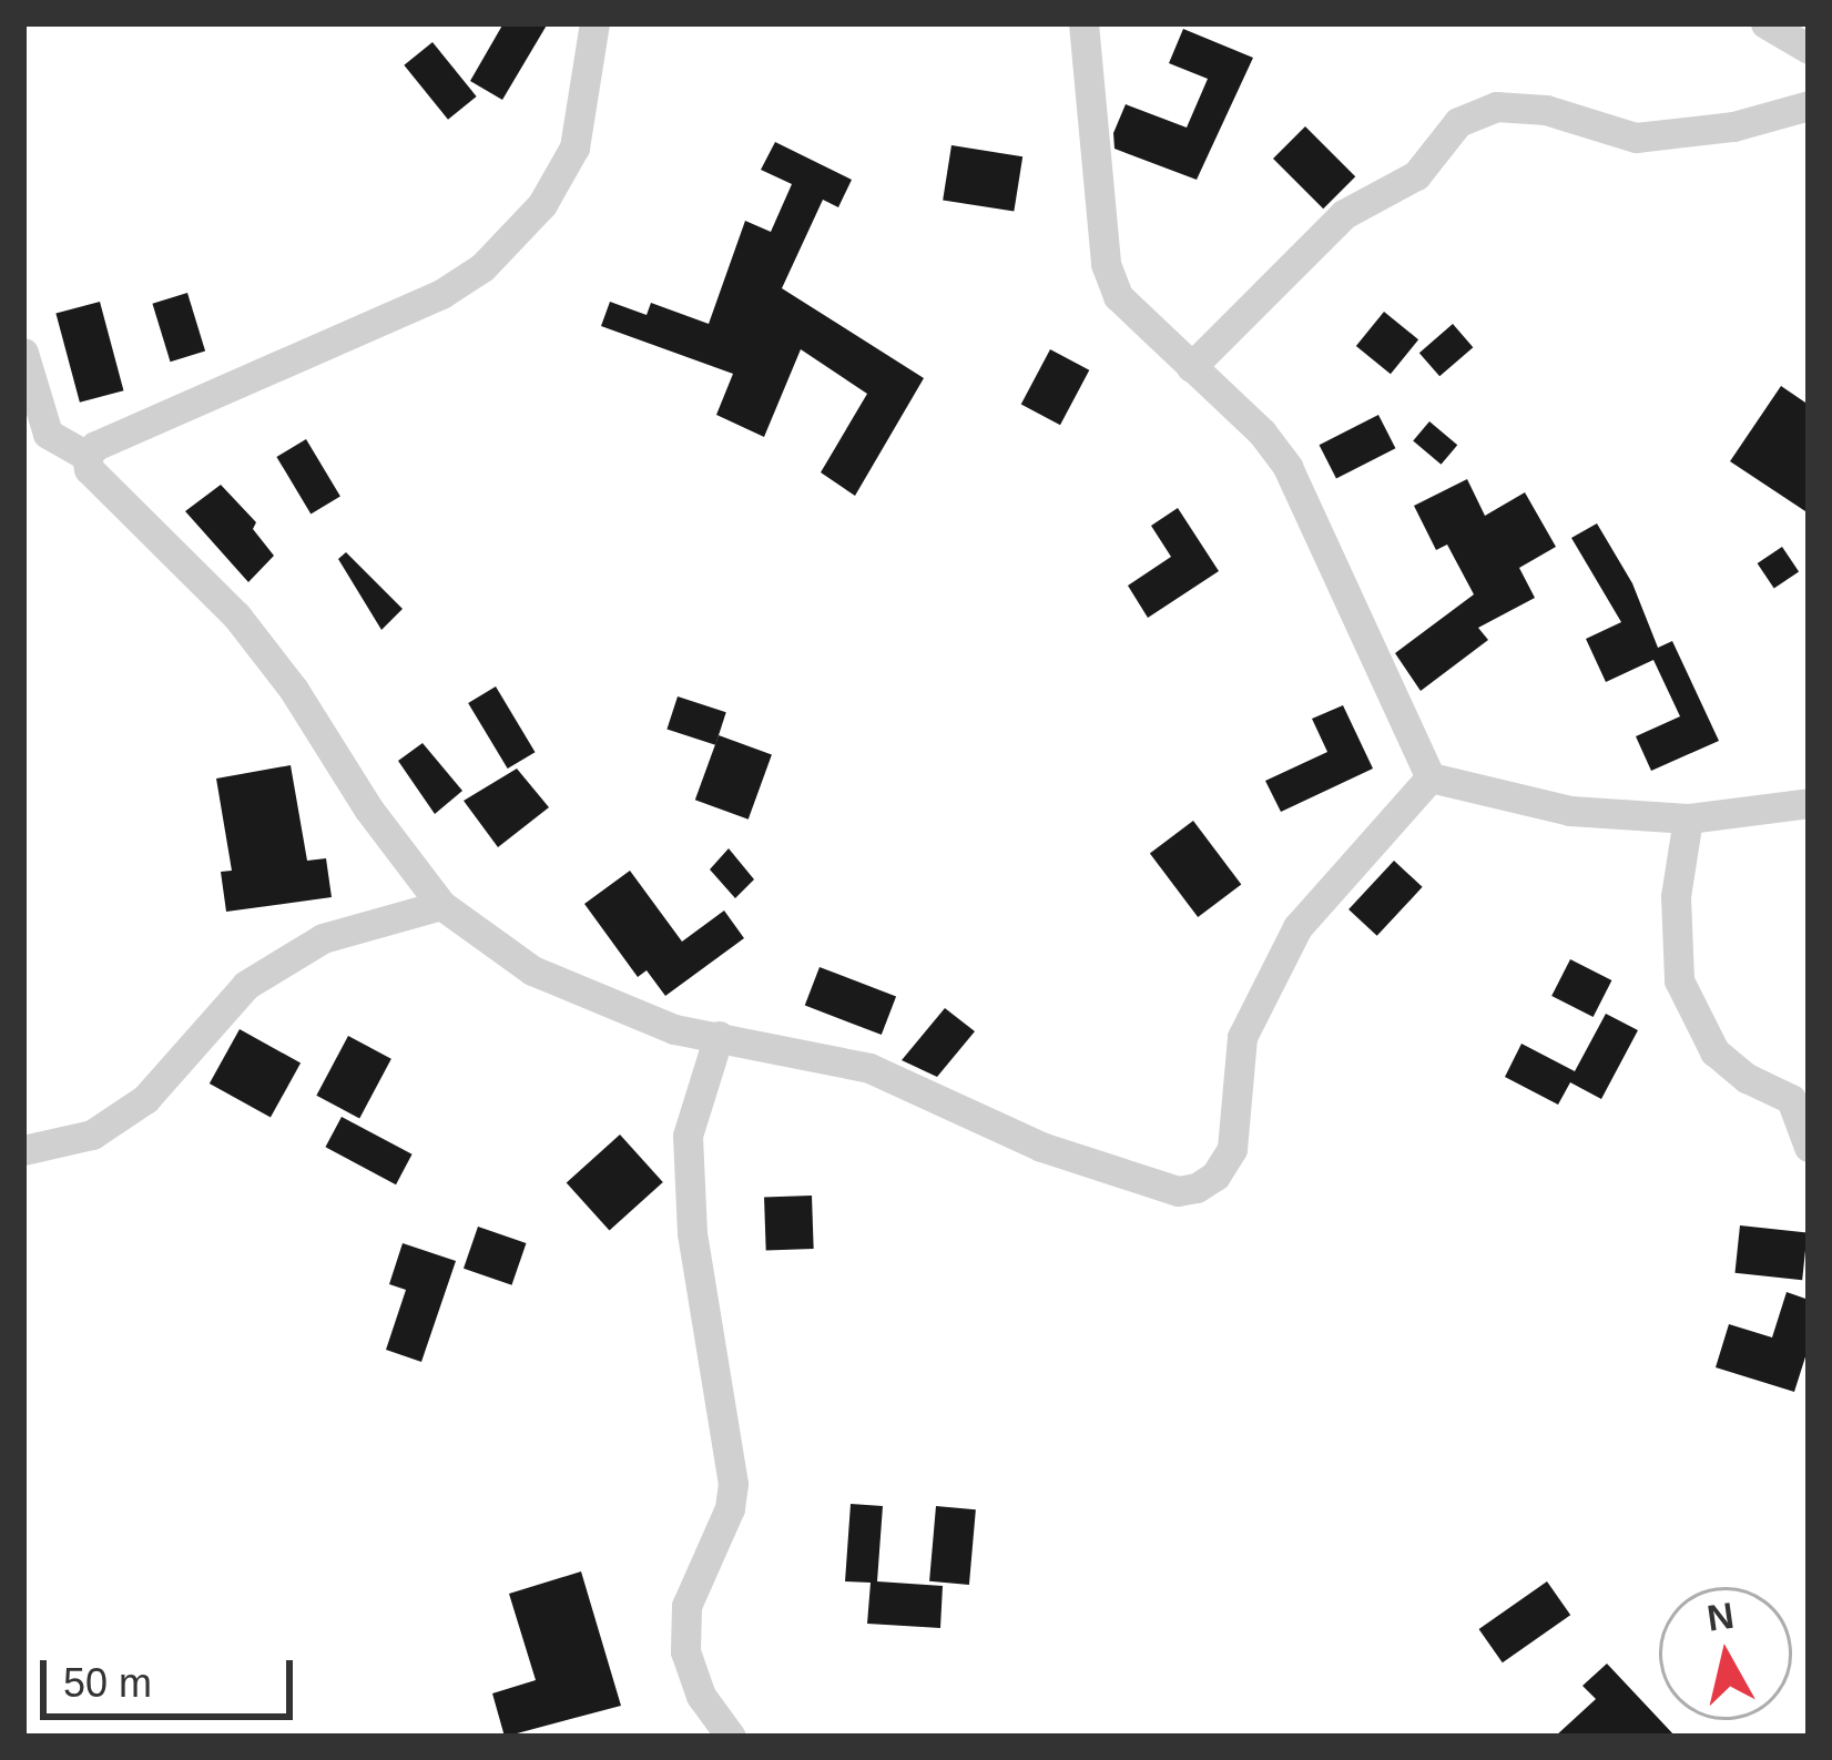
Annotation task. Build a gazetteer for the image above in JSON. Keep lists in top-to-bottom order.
{
  "scale_bar": "50 m",
  "north": "top"
}
